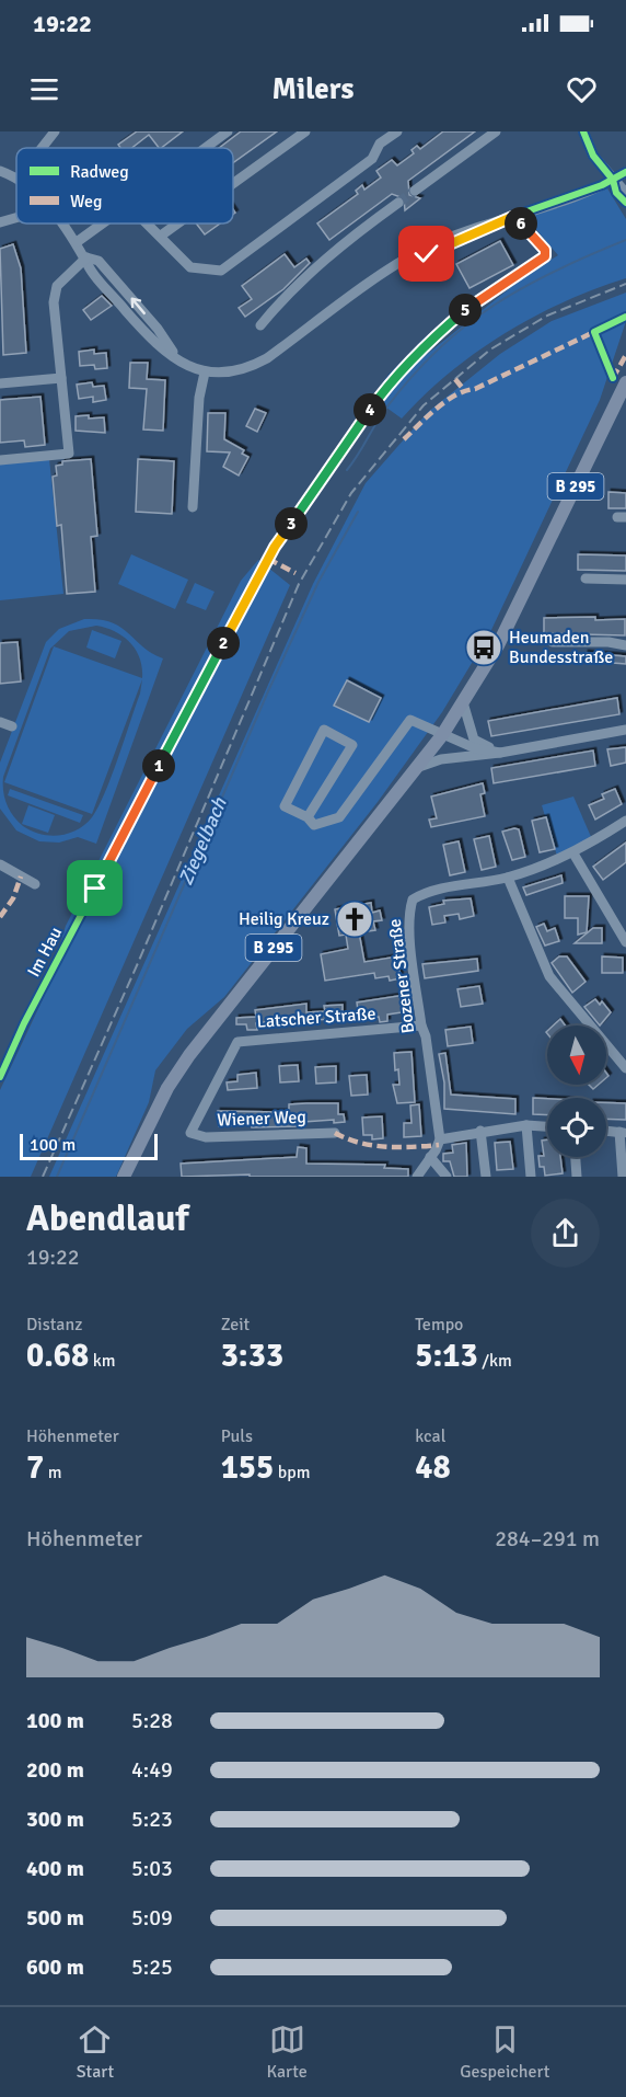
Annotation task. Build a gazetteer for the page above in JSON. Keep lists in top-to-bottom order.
{
  "streets": {
    "main road": ["B 295"],
    "street": ["Bozener Straße", "Latscher Straße", "Wiener Weg"],
    "cycle path": ["Im Hau"]
  },
  "crossings": [
    ["Bozener Straße", "Latscher Straße"],
    ["Latscher Straße", "Wiener Weg"]
  ],
  "water": ["Ziegelbach"],
  "places": {
    "bus stop": ["Heumaden Bundesstraße"],
    "church": ["Heilig Kreuz"]
  },
  "legend": ["Radweg", "Weg"],
  "scale_bar": "100 m",
  "north": "bottom",
  "page": {
    "status": "19:22",
    "header": "Milers",
    "pins": [
      "6",
      "5",
      "4",
      "3",
      "2",
      "1"
    ],
    "scale": "100 m",
    "heading": ["Abendlauf", "19:22"],
    "stats": [
      ["Distanz", "0.68 km"],
      ["Zeit", "3:33"],
      ["Tempo", "5:13 /km"],
      ["Höhenmeter", "7 m"],
      ["Puls", "155 bpm"],
      ["kcal", "48"]
    ],
    "chart": ["Höhenmeter", "284–291 m"],
    "list": [
      {
        "name": "100 m",
        "note": "5:28"
      },
      {
        "name": "200 m",
        "note": "4:49"
      },
      {
        "name": "300 m",
        "note": "5:23"
      },
      {
        "name": "400 m",
        "note": "5:03"
      },
      {
        "name": "500 m",
        "note": "5:09"
      },
      {
        "name": "600 m",
        "note": "5:25"
      }
    ],
    "tabs": ["Start", "Karte", "Gespeichert"]
  }
}
